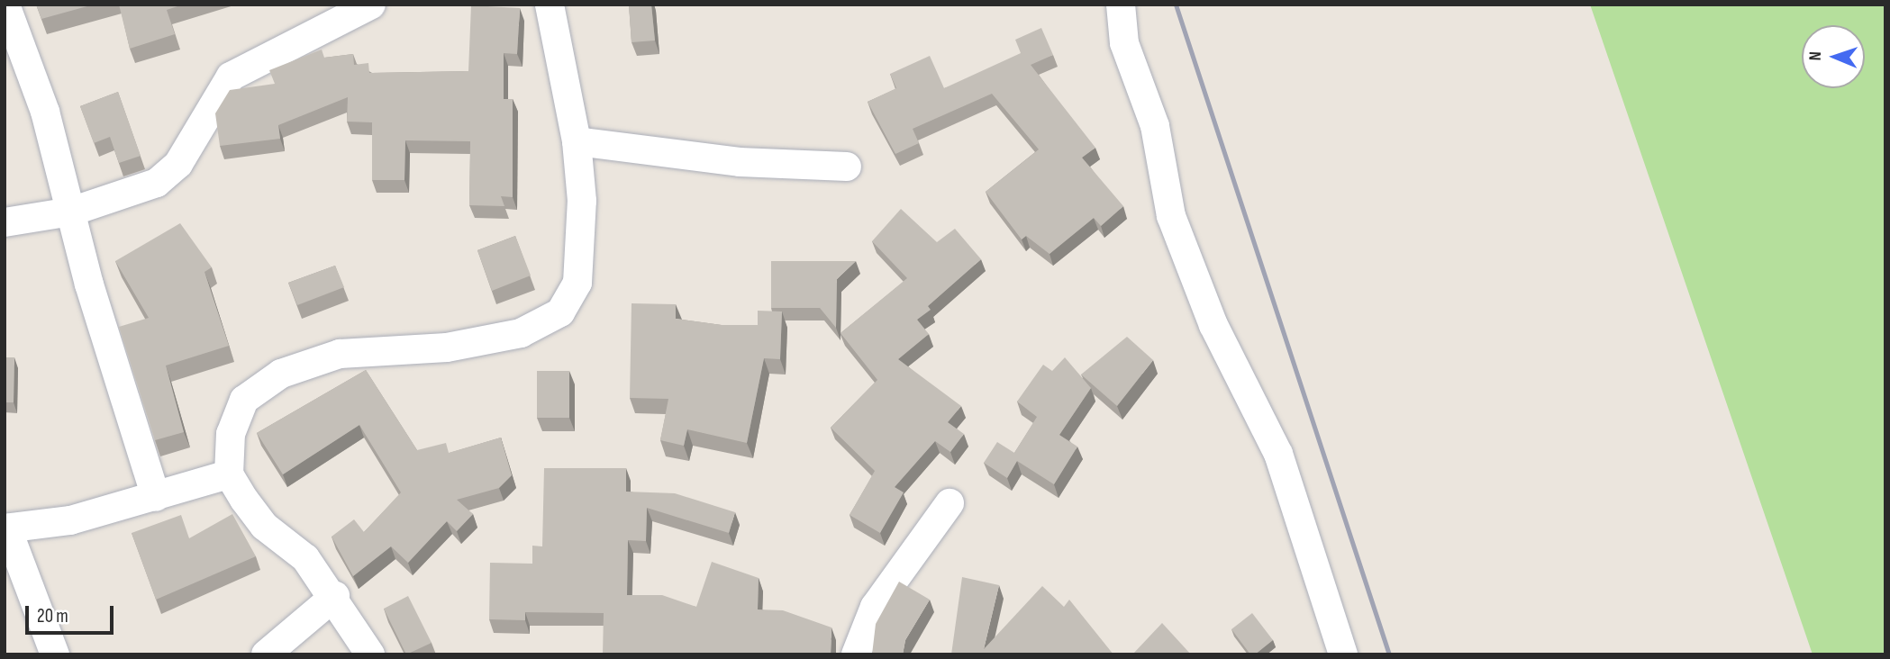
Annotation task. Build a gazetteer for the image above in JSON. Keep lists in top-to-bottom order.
{
  "scale_bar": "20 m",
  "north": "left"
}
